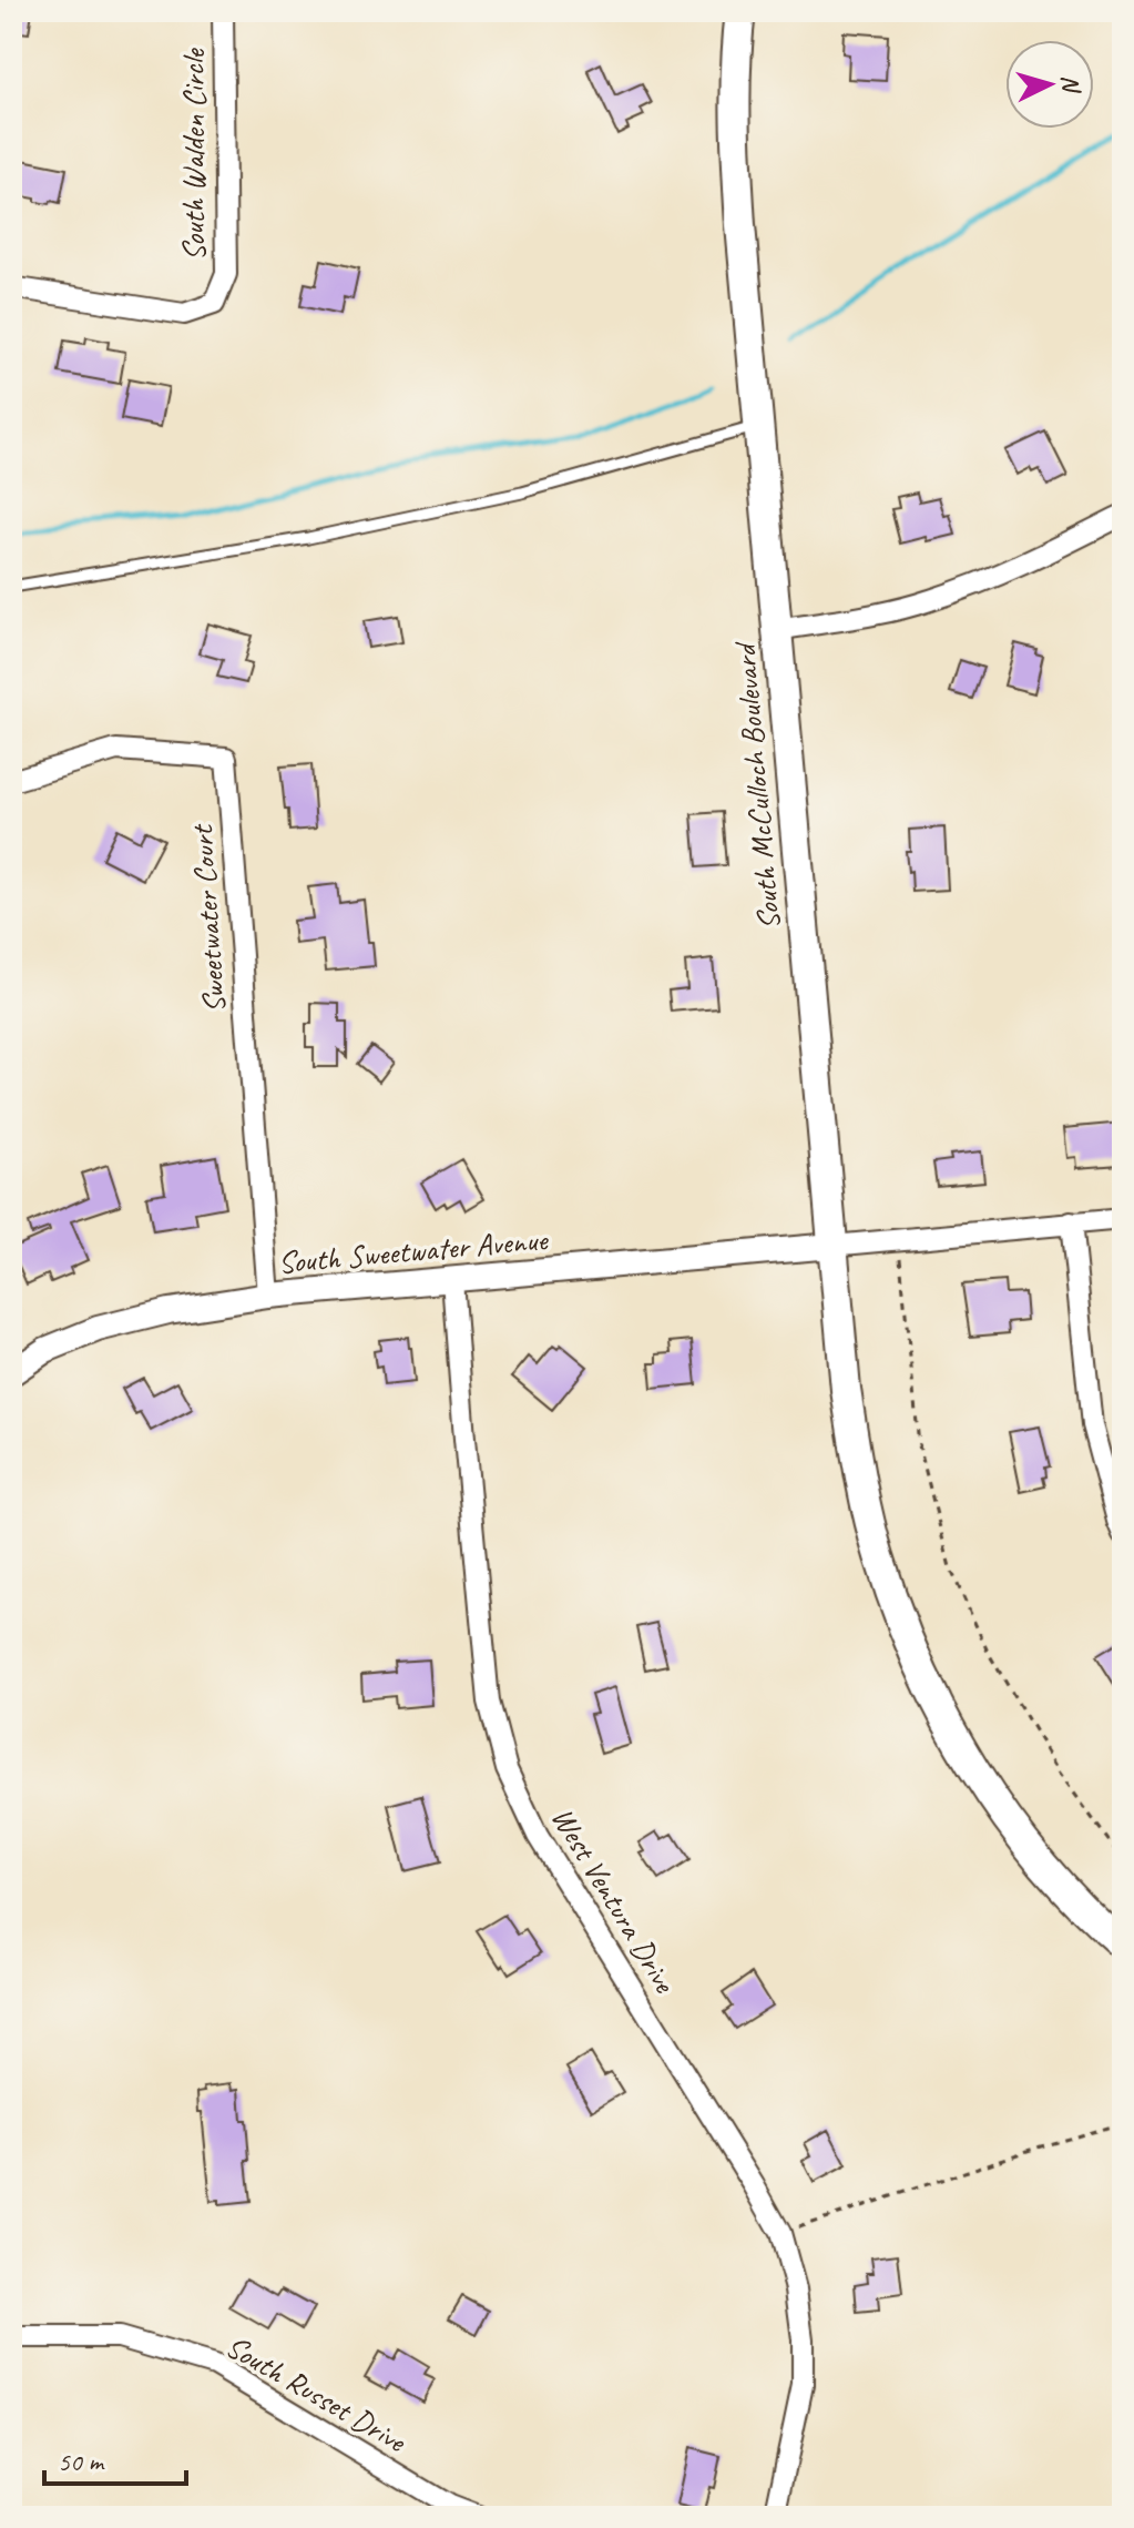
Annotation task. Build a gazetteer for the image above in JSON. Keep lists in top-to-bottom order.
{
  "streets": {
    "main road": ["South McCulloch Boulevard"],
    "street": [
      "South Walden Circle",
      "Sweetwater Court",
      "South Sweetwater Avenue",
      "West Ventura Drive",
      "South Russet Drive"
    ]
  },
  "crossings": [
    ["South McCulloch Boulevard", "South Sweetwater Avenue"],
    ["Sweetwater Court", "South Sweetwater Avenue"],
    ["South Sweetwater Avenue", "West Ventura Drive"]
  ],
  "scale_bar": "50 m",
  "north": "right"
}
